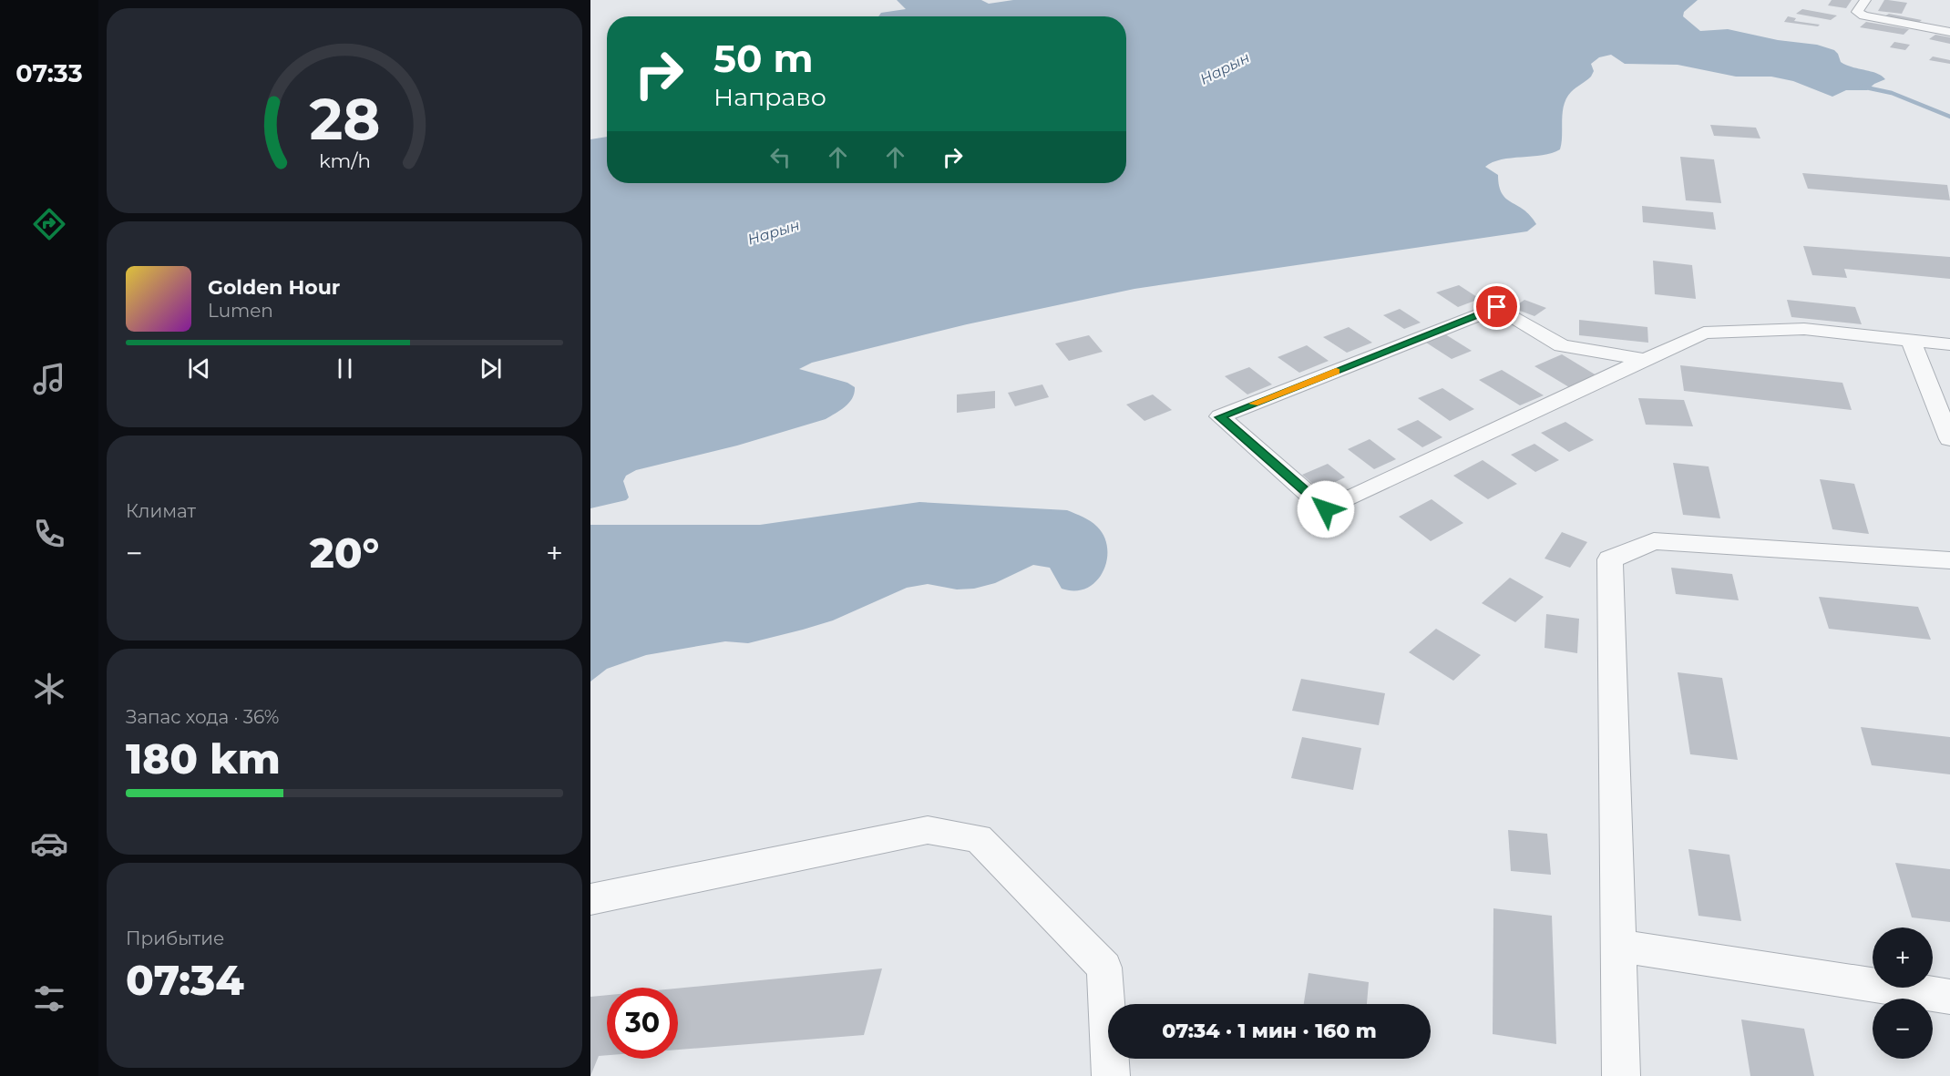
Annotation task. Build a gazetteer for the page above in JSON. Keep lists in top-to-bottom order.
{
  "water": ["Нарын"],
  "page": {
    "tabs": "07:33",
    "turn": ["50 m", "Направо"],
    "song": ["Golden Hour", "Lumen"],
    "tile": [
      "Климат",
      ["Запас хода · 36%", "180 km"],
      ["Прибытие", "07:34"]
    ],
    "heat": ["−", "20°", "+"],
    "map_buttons": ["+", "−"],
    "limit": "30",
    "trip": "07:34 · 1 мин · 160 m",
    "gauge": ["28", "km/h"]
  }
}
